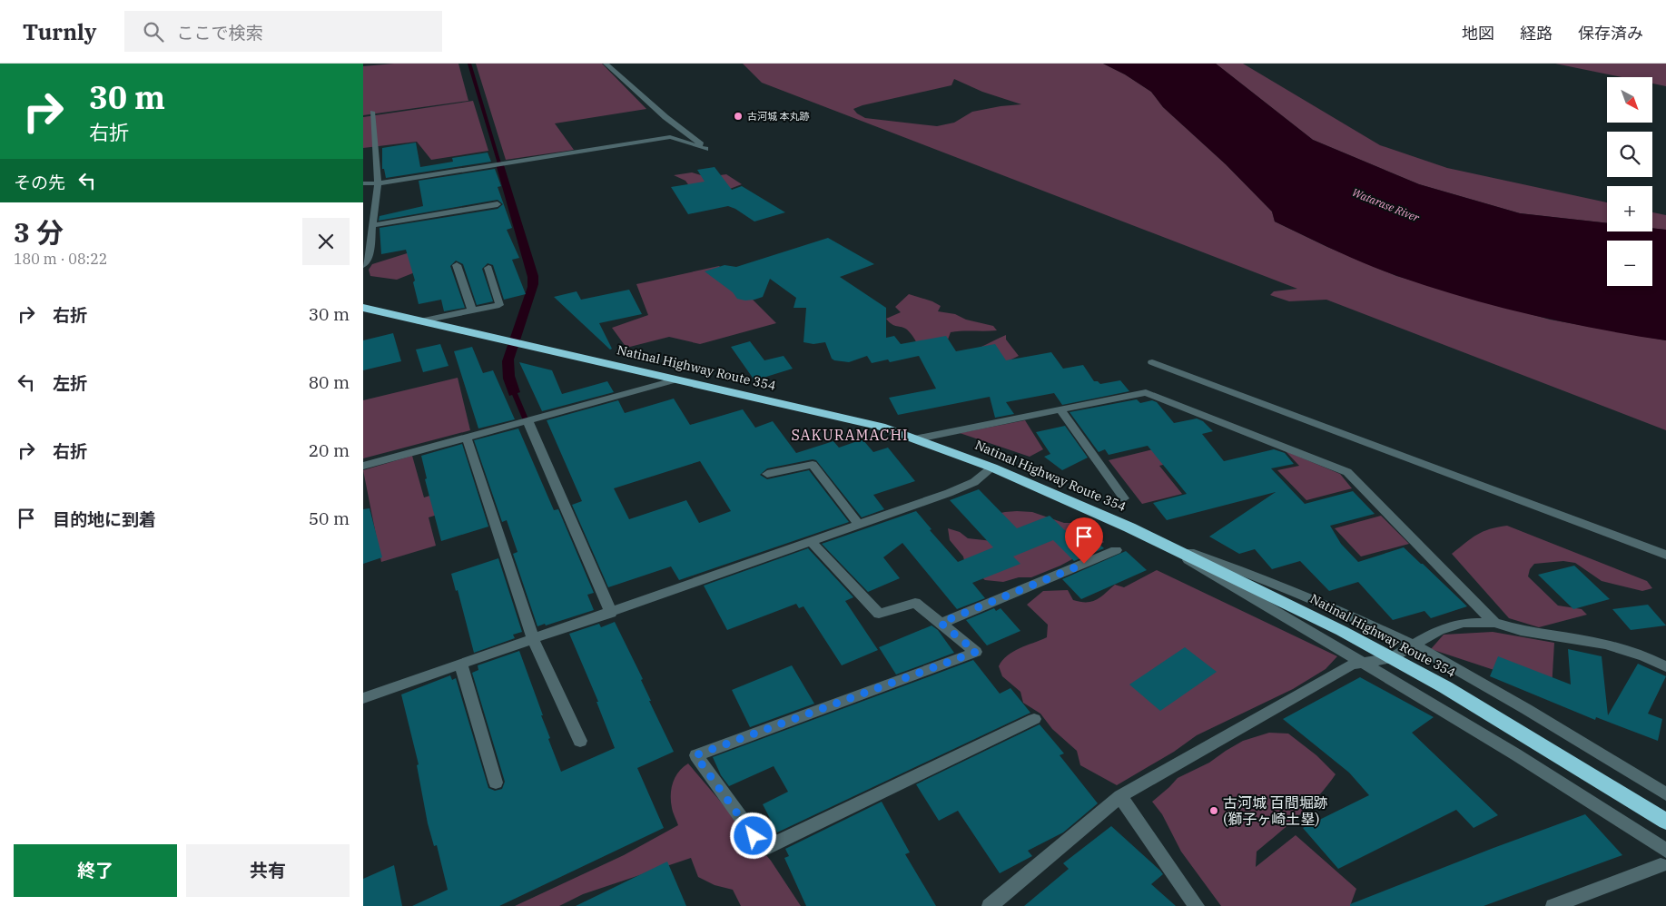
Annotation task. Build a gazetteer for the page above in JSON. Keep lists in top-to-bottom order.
{
  "streets": {
    "highway": ["Natinal Highway Route 354"]
  },
  "districts": ["SAKURAMACHI"],
  "water": ["Watarase River"],
  "places": ["古河城 本丸跡", "古河城 百間堀跡 (獅子ヶ崎土塁)"],
  "north": "bottom right",
  "page": {
    "header": "Turnly",
    "search": "ここで検索",
    "nav": ["地図", "経路", "保存済み"],
    "turn": ["30 m", "右折"],
    "map_buttons": ["+", "−"],
    "then": "その先",
    "heading": ["3 分", "180 m · 08:22"],
    "list": [
      {
        "name": "右折",
        "value": "30 m"
      },
      {
        "name": "左折",
        "value": "80 m"
      },
      {
        "name": "右折",
        "value": "20 m"
      },
      {
        "name": "目的地に到着",
        "value": "50 m"
      }
    ],
    "buttons": ["終了", "共有"]
  }
}
